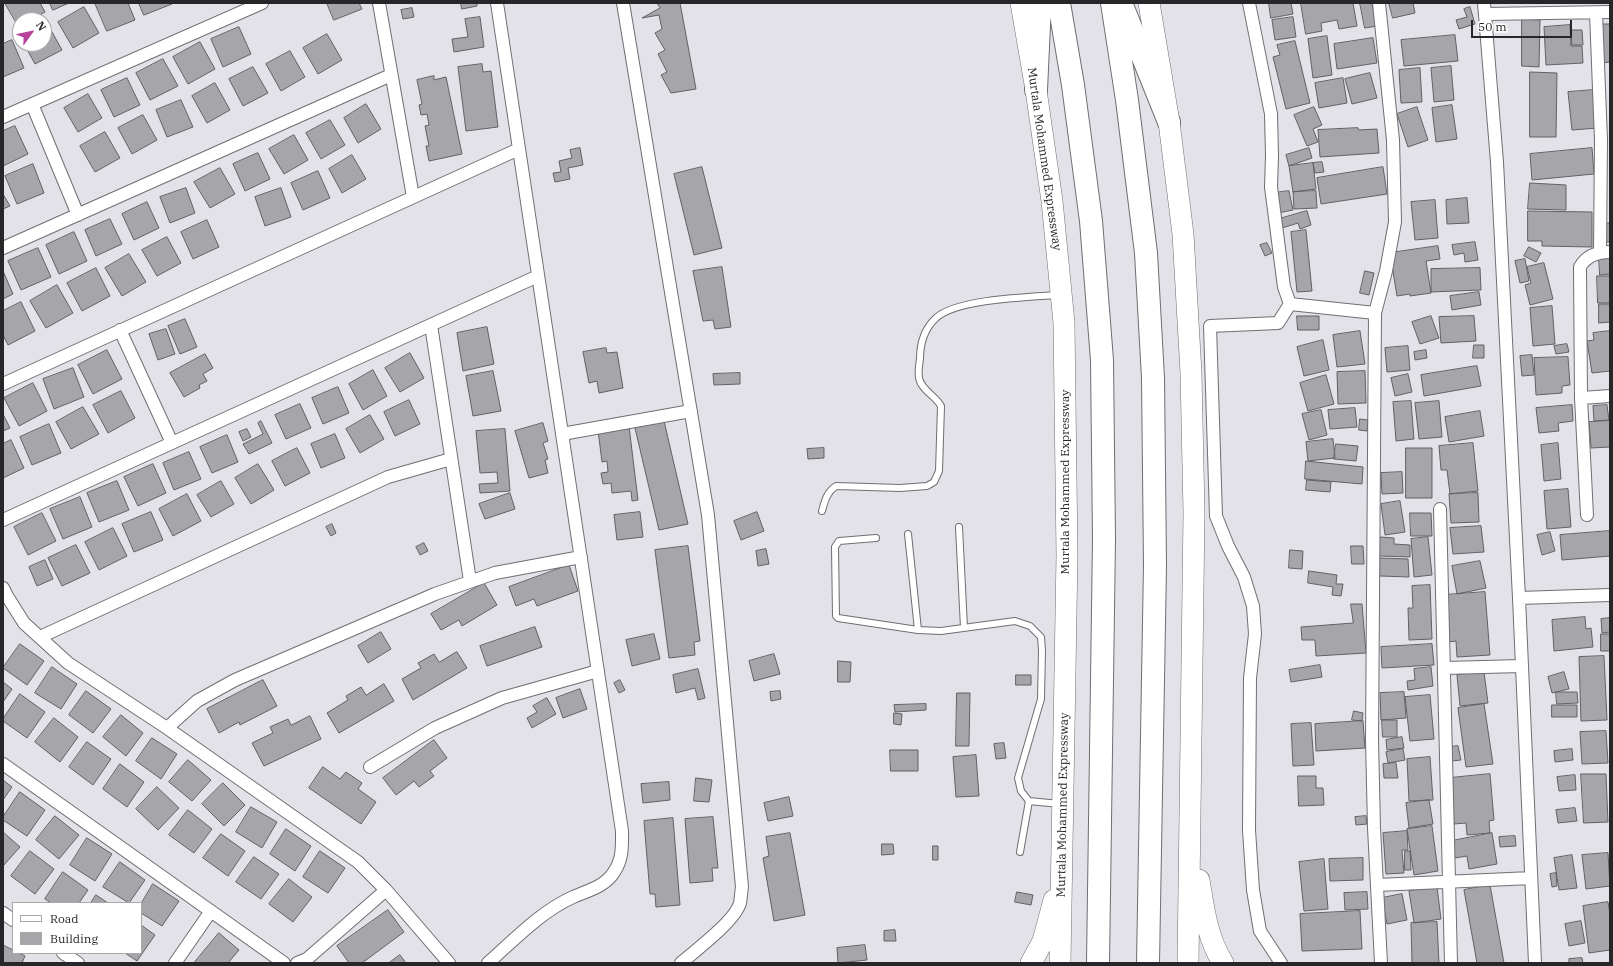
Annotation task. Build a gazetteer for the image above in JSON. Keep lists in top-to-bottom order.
{
  "streets": {
    "highway": ["Murtala Mohammed Expressway"]
  },
  "legend": ["Road", "Building"],
  "scale_bar": "50 m",
  "north": "top right"
}
